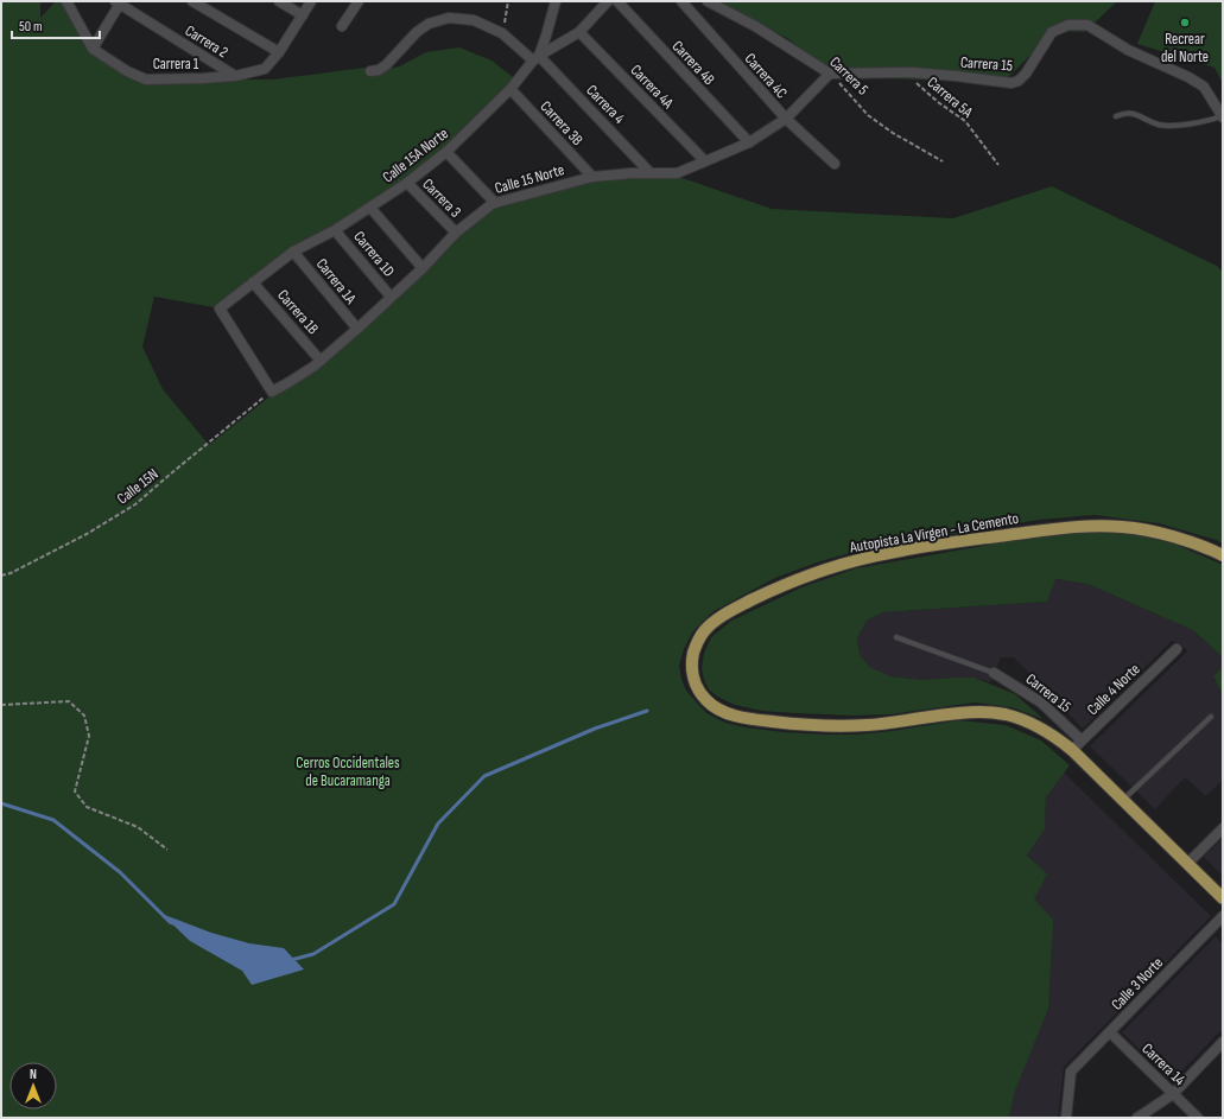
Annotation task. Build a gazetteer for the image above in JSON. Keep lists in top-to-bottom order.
{
  "streets": {
    "main road": ["Autopista La Virgen - La Cemento"],
    "street": [
      "Carrera 2",
      "Carrera 4B",
      "Carrera 1",
      "Carrera 15",
      "Carrera 4C",
      "Carrera 5",
      "Carrera 4A",
      "Carrera 4",
      "Carrera 3B",
      "Calle 15A Norte",
      "Calle 15 Norte",
      "Carrera 3",
      "Carrera 1D",
      "Carrera 1A",
      "Carrera 1B",
      "Calle 4 Norte",
      "Calle 3 Norte",
      "Carrera 14"
    ],
    "path": ["Carrera 5A", "Calle 15N"]
  },
  "crossings": [
    ["Carrera 2", "Carrera 1"],
    ["Carrera 4B", "Calle 15 Norte"],
    ["Carrera 15", "Carrera 5"],
    ["Carrera 15", "Carrera 5A"],
    ["Carrera 15", "Calle 15 Norte"],
    ["Carrera 15", "Calle 4 Norte"],
    ["Carrera 4C", "Calle 15 Norte"],
    ["Carrera 5", "Calle 15 Norte"],
    ["Carrera 4A", "Calle 15A Norte"],
    ["Carrera 4A", "Calle 15 Norte"],
    ["Carrera 4", "Calle 15A Norte"],
    ["Carrera 4", "Calle 15 Norte"],
    ["Carrera 3B", "Calle 15A Norte"],
    ["Carrera 3B", "Calle 15 Norte"],
    ["Calle 15A Norte", "Calle 15 Norte"],
    ["Calle 15A Norte", "Carrera 3"],
    ["Calle 15A Norte", "Carrera 1D"],
    ["Calle 15A Norte", "Carrera 1A"],
    ["Calle 15A Norte", "Carrera 1B"],
    ["Calle 15A Norte", "Calle 15N"],
    ["Calle 15 Norte", "Carrera 3"],
    ["Calle 15 Norte", "Carrera 1D"],
    ["Calle 15 Norte", "Carrera 1A"],
    ["Calle 15 Norte", "Carrera 1B"],
    ["Calle 15 Norte", "Calle 15N"],
    ["Autopista La Virgen - La Cemento", "Calle 4 Norte"],
    ["Calle 3 Norte", "Carrera 14"]
  ],
  "parks": ["Cerros Occidentales de Bucaramanga"],
  "places": ["Recrear del Norte"],
  "scale_bar": "50 m",
  "north": "top"
}
